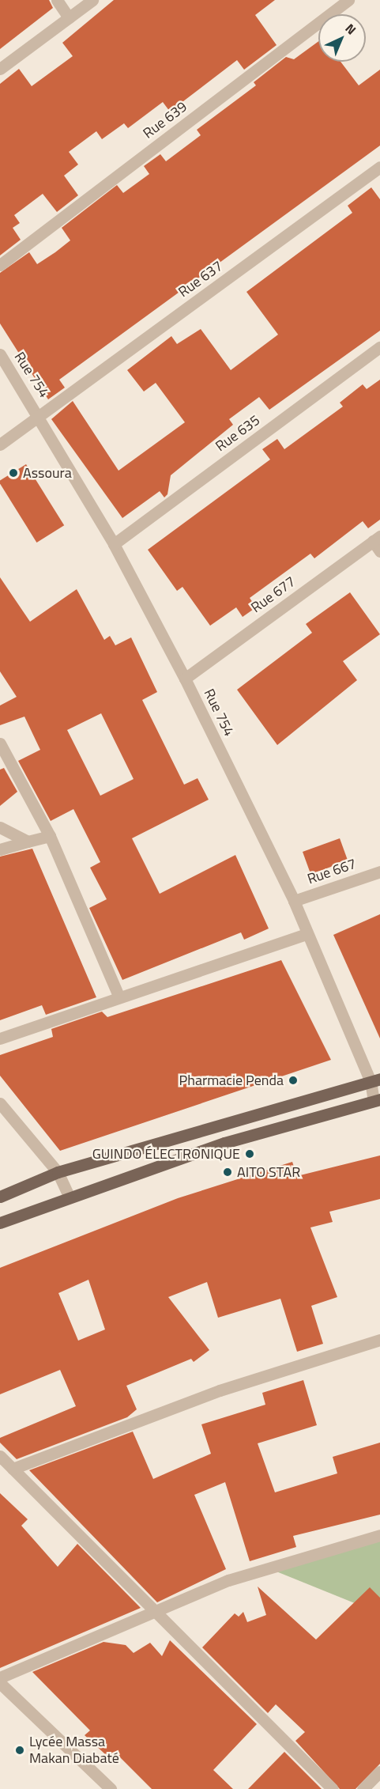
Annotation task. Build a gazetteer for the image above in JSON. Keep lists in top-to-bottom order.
{
  "streets": {
    "street": [
      "Rue 639",
      "Rue 637",
      "Rue 754",
      "Rue 635",
      "Rue 677",
      "Rue 667"
    ]
  },
  "crossings": [
    ["Rue 637", "Rue 754"],
    ["Rue 754", "Rue 635"],
    ["Rue 754", "Rue 677"],
    ["Rue 754", "Rue 667"]
  ],
  "places": [
    "Assoura",
    "Pharmacie Penda",
    "GUINDO ÉLECTRONIQUE",
    "AITO STAR",
    "Lycée Massa Makan Diabaté"
  ],
  "north": "top right"
}
